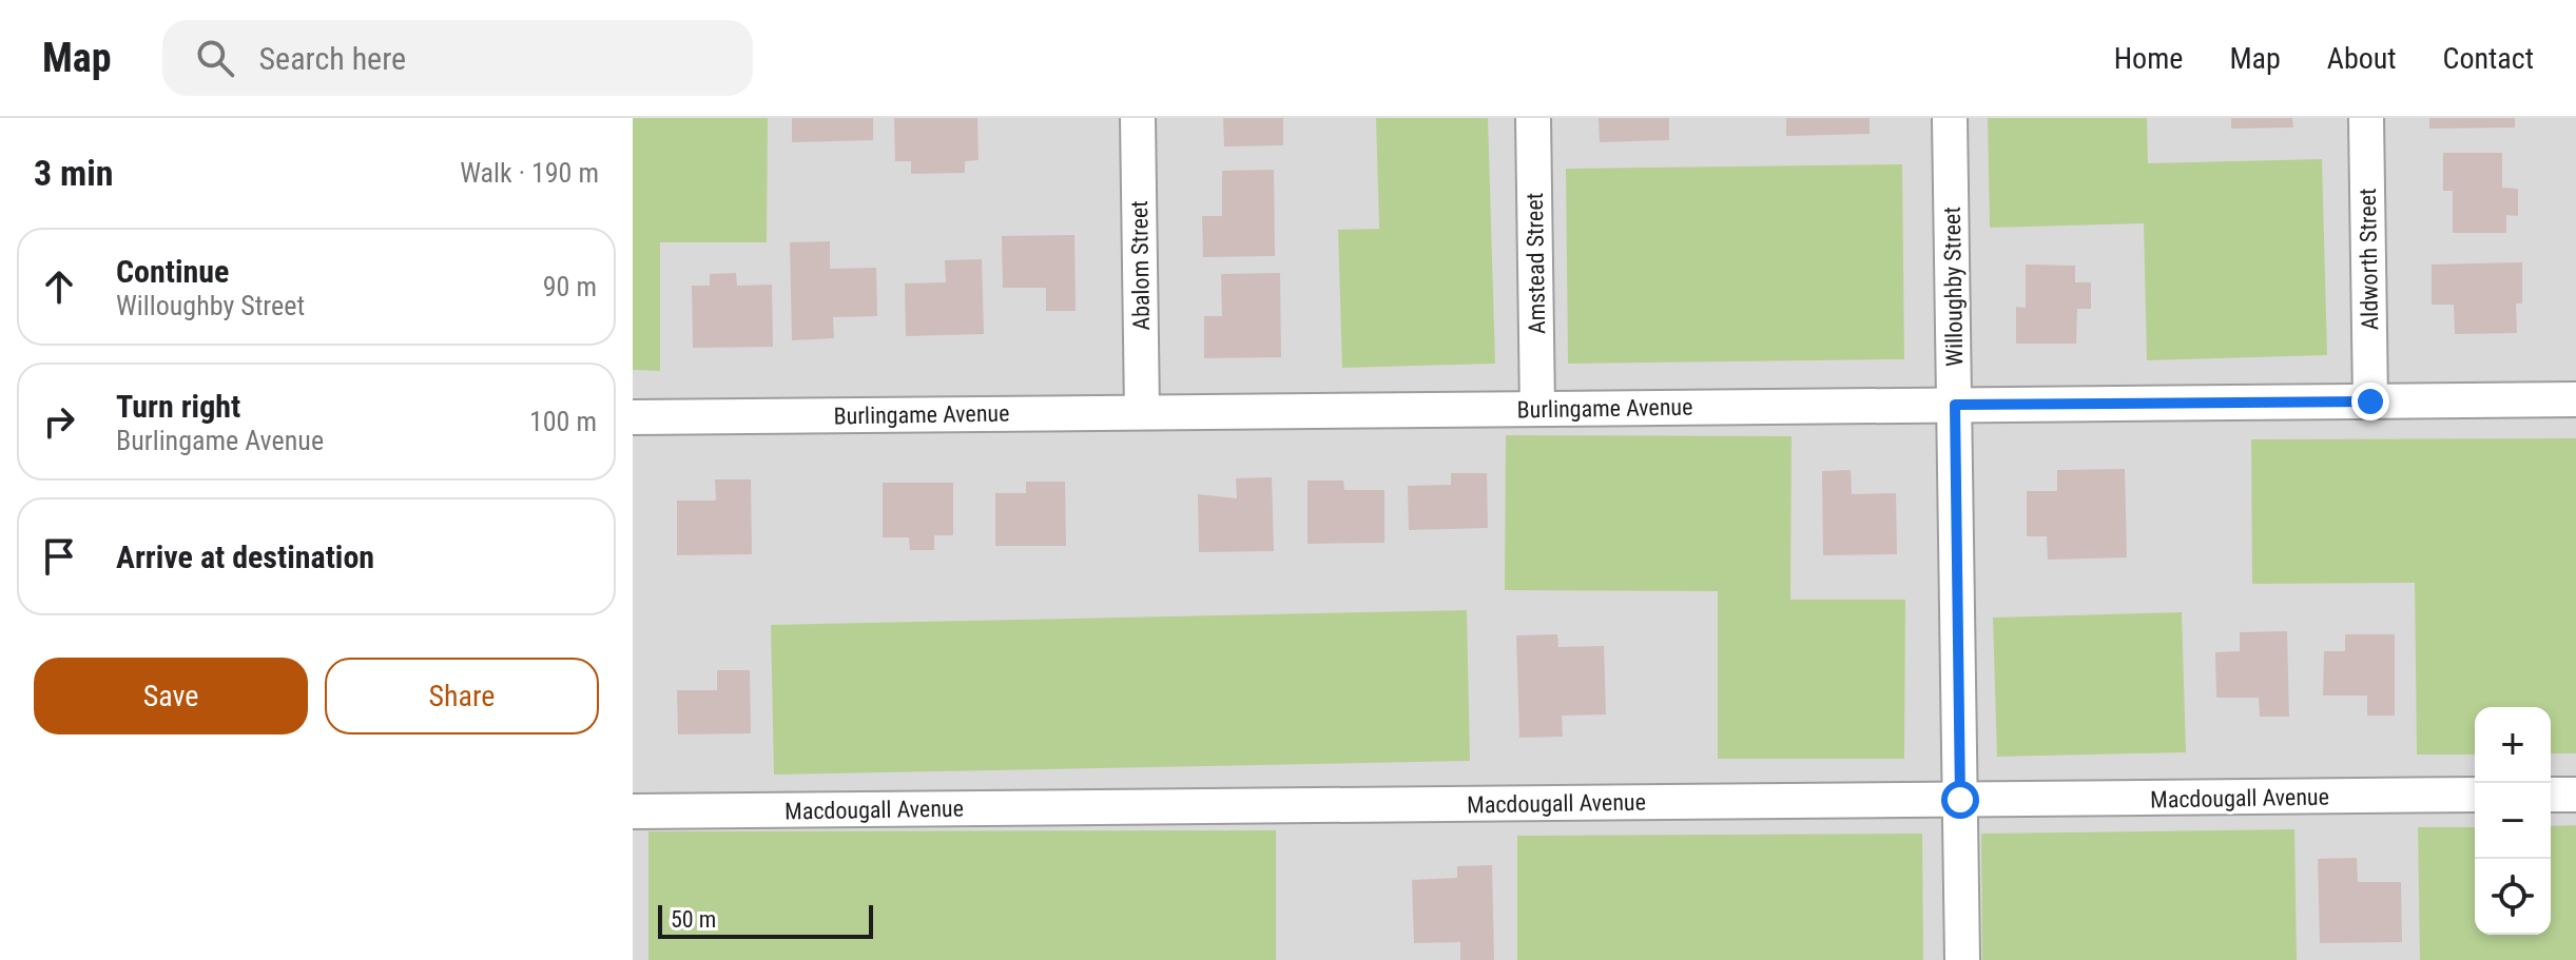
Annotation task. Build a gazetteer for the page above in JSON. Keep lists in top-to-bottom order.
{
  "streets": {
    "street": [
      "Aldworth Street",
      "Amstead Street",
      "Abalom Street",
      "Willoughby Street",
      "Burlingame Avenue",
      "Macdougall Avenue"
    ]
  },
  "crossings": [
    ["Aldworth Street", "Burlingame Avenue"],
    ["Amstead Street", "Burlingame Avenue"],
    ["Abalom Street", "Burlingame Avenue"],
    ["Willoughby Street", "Burlingame Avenue"],
    ["Willoughby Street", "Macdougall Avenue"]
  ],
  "scale_bar": "50 m",
  "page": {
    "header": "Map",
    "search": "Search here",
    "nav": [
      "Home",
      "Map",
      "About",
      "Contact"
    ],
    "heading": ["3 min", "Walk · 190 m"],
    "list": [
      ["Continue", "Willoughby Street", "90 m"],
      ["Turn right", "Burlingame Avenue", "100 m"],
      "Arrive at destination"
    ],
    "buttons": ["Save", "Share"],
    "map_buttons": ["+", "−"],
    "scale": "50 m"
  }
}
